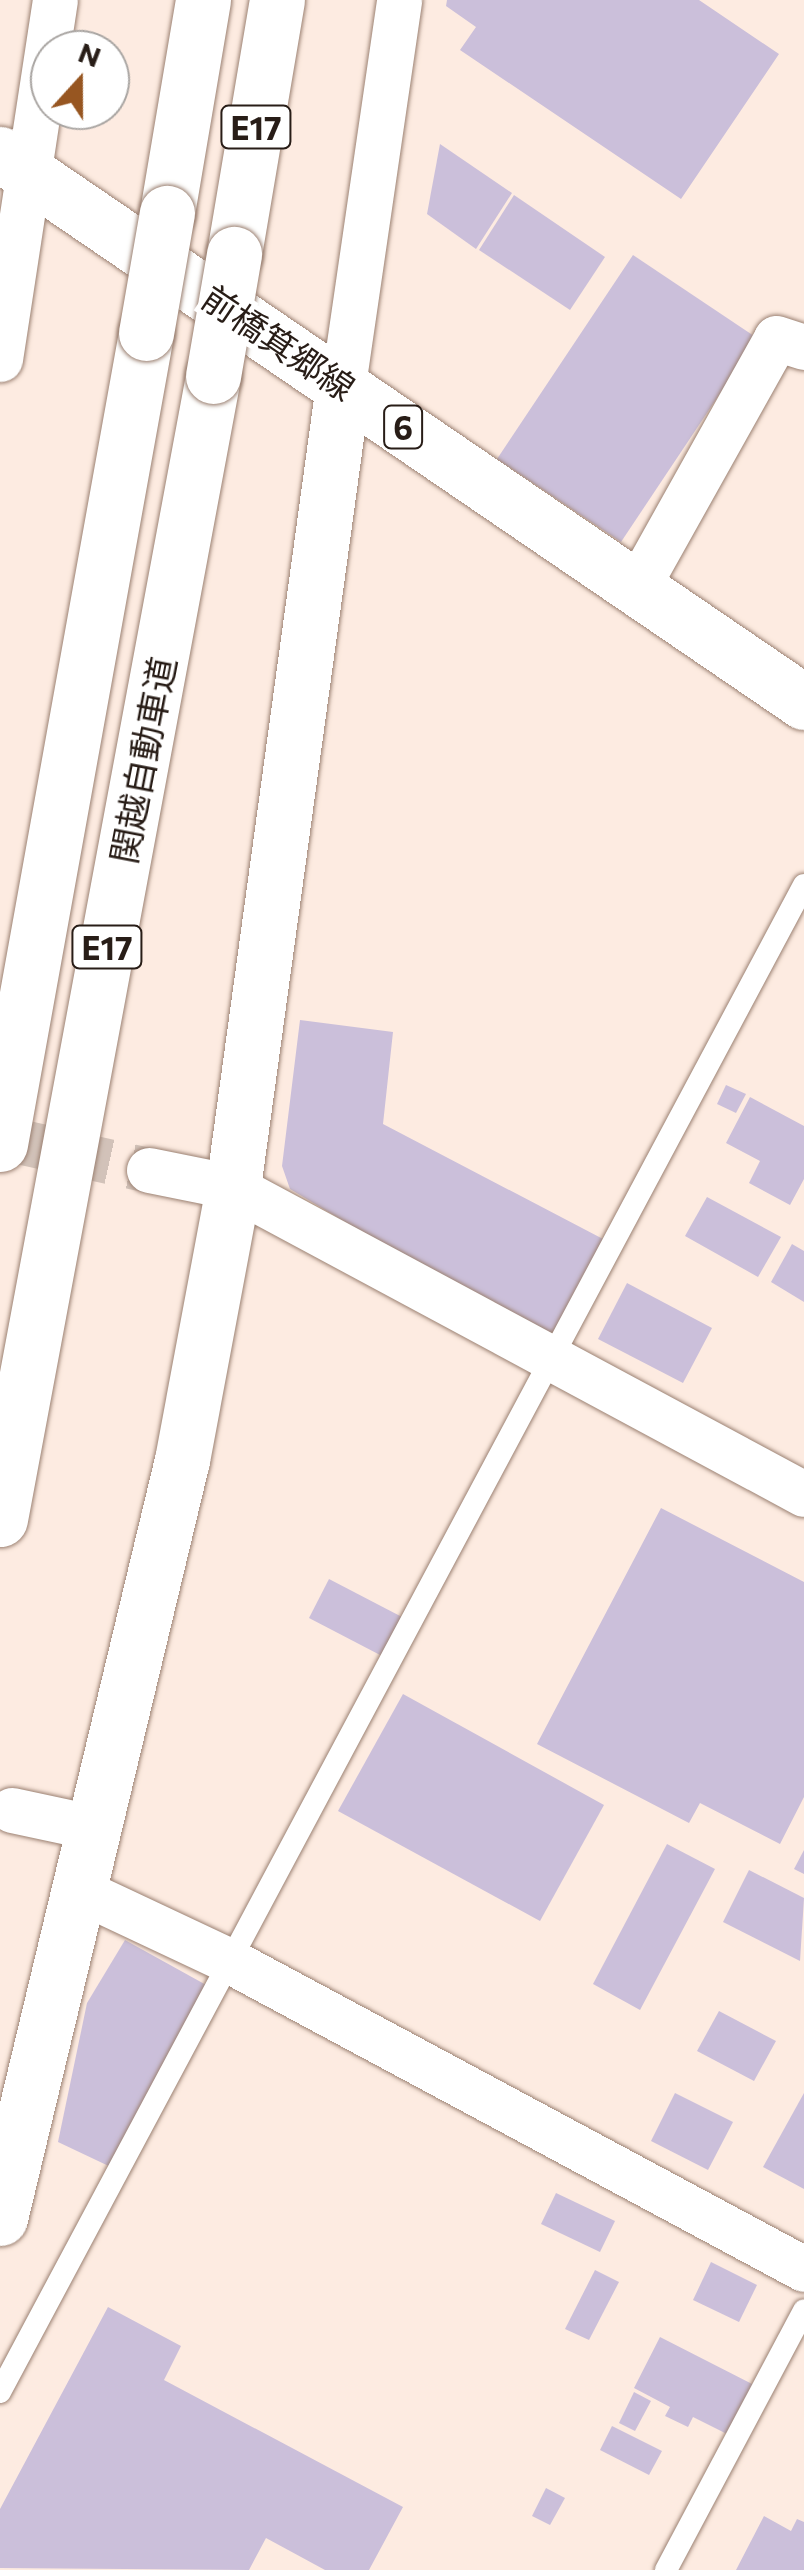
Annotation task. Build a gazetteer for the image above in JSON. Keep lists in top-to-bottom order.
{
  "streets": {
    "main road": [
      "E17",
      "前橋箕郷線",
      "6",
      "関越自動車道"
    ]
  },
  "north": "top"
}
